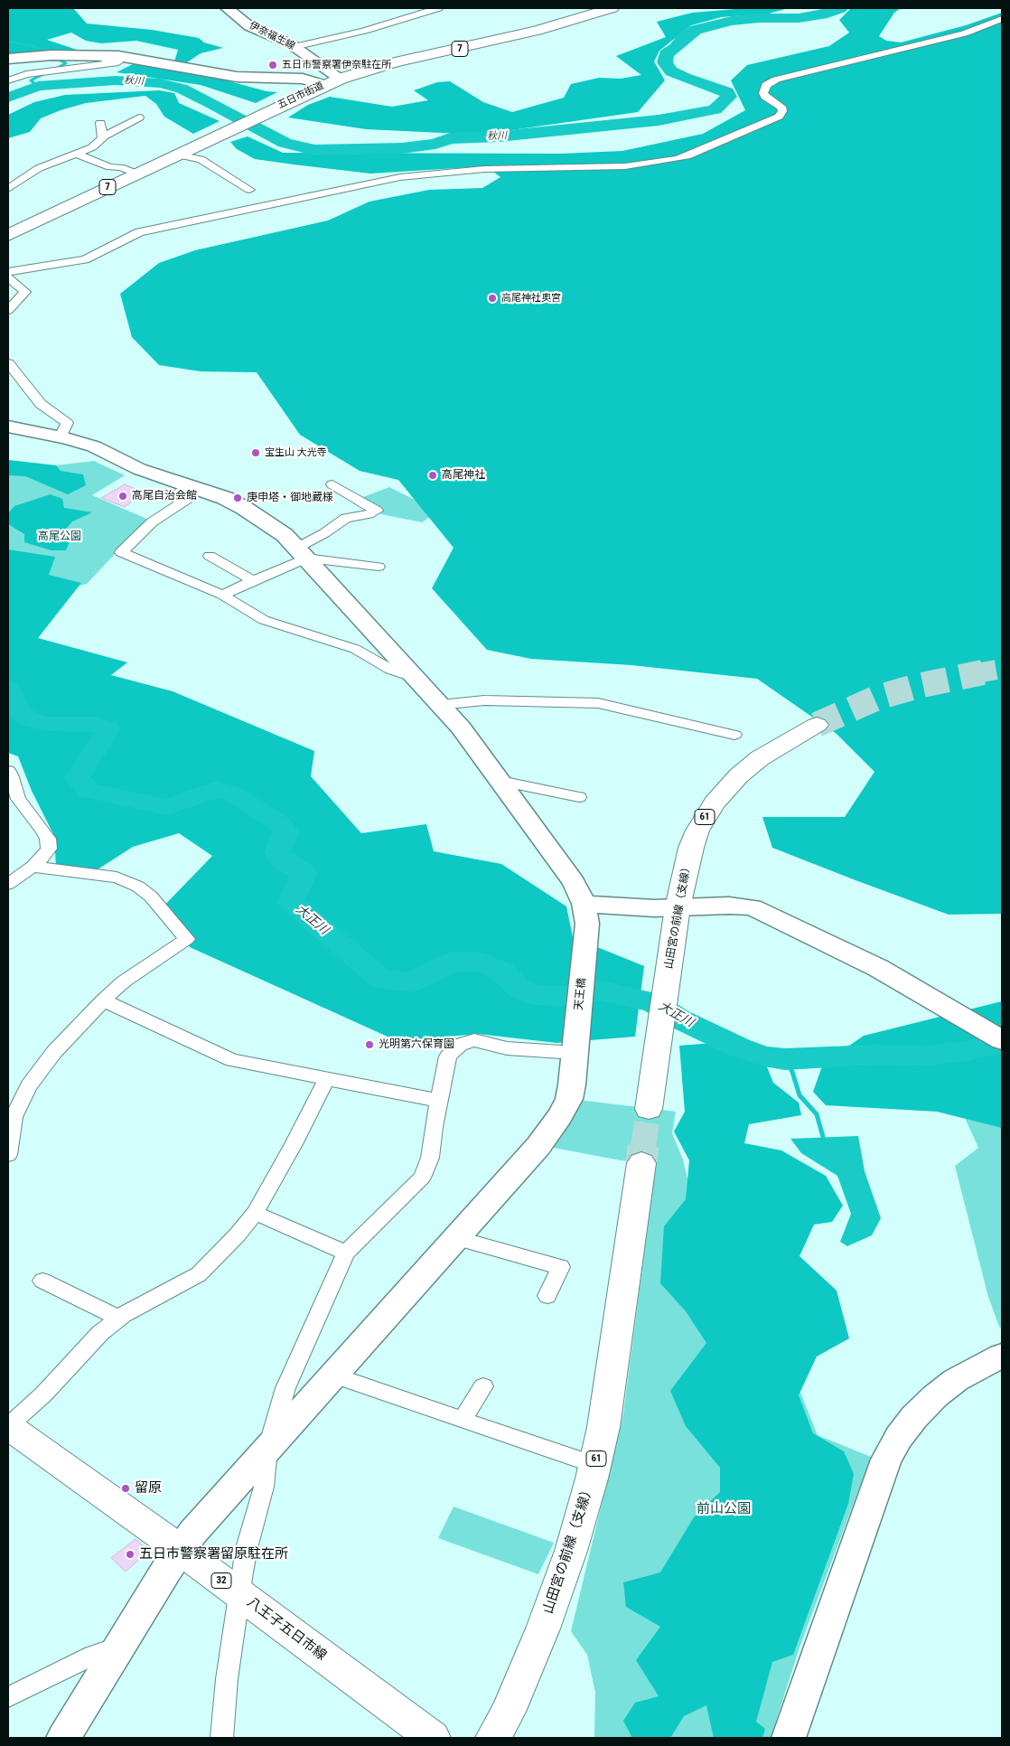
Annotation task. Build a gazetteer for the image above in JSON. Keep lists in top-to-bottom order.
{
  "streets": {
    "main road": [
      "7",
      "五日市街道",
      "61",
      "山田宮の前線（支線）",
      "32",
      "八王子五日市線"
    ],
    "street": ["伊奈福生線", "天王橋"]
  },
  "crossings": [
    ["伊奈福生線", "五日市街道"],
    ["天王橋", "八王子五日市線"]
  ],
  "water": ["秋川", "大正川"],
  "parks": ["高尾公園", "前山公園"],
  "places": [
    "五日市警察署伊奈駐在所",
    "高尾神社奥宮",
    "宝生山 大光寺",
    "高尾神社",
    "高尾自治会館",
    "庚申塔・御地蔵様",
    "光明第六保育園",
    "留原",
    "五日市警察署留原駐在所"
  ]
}
